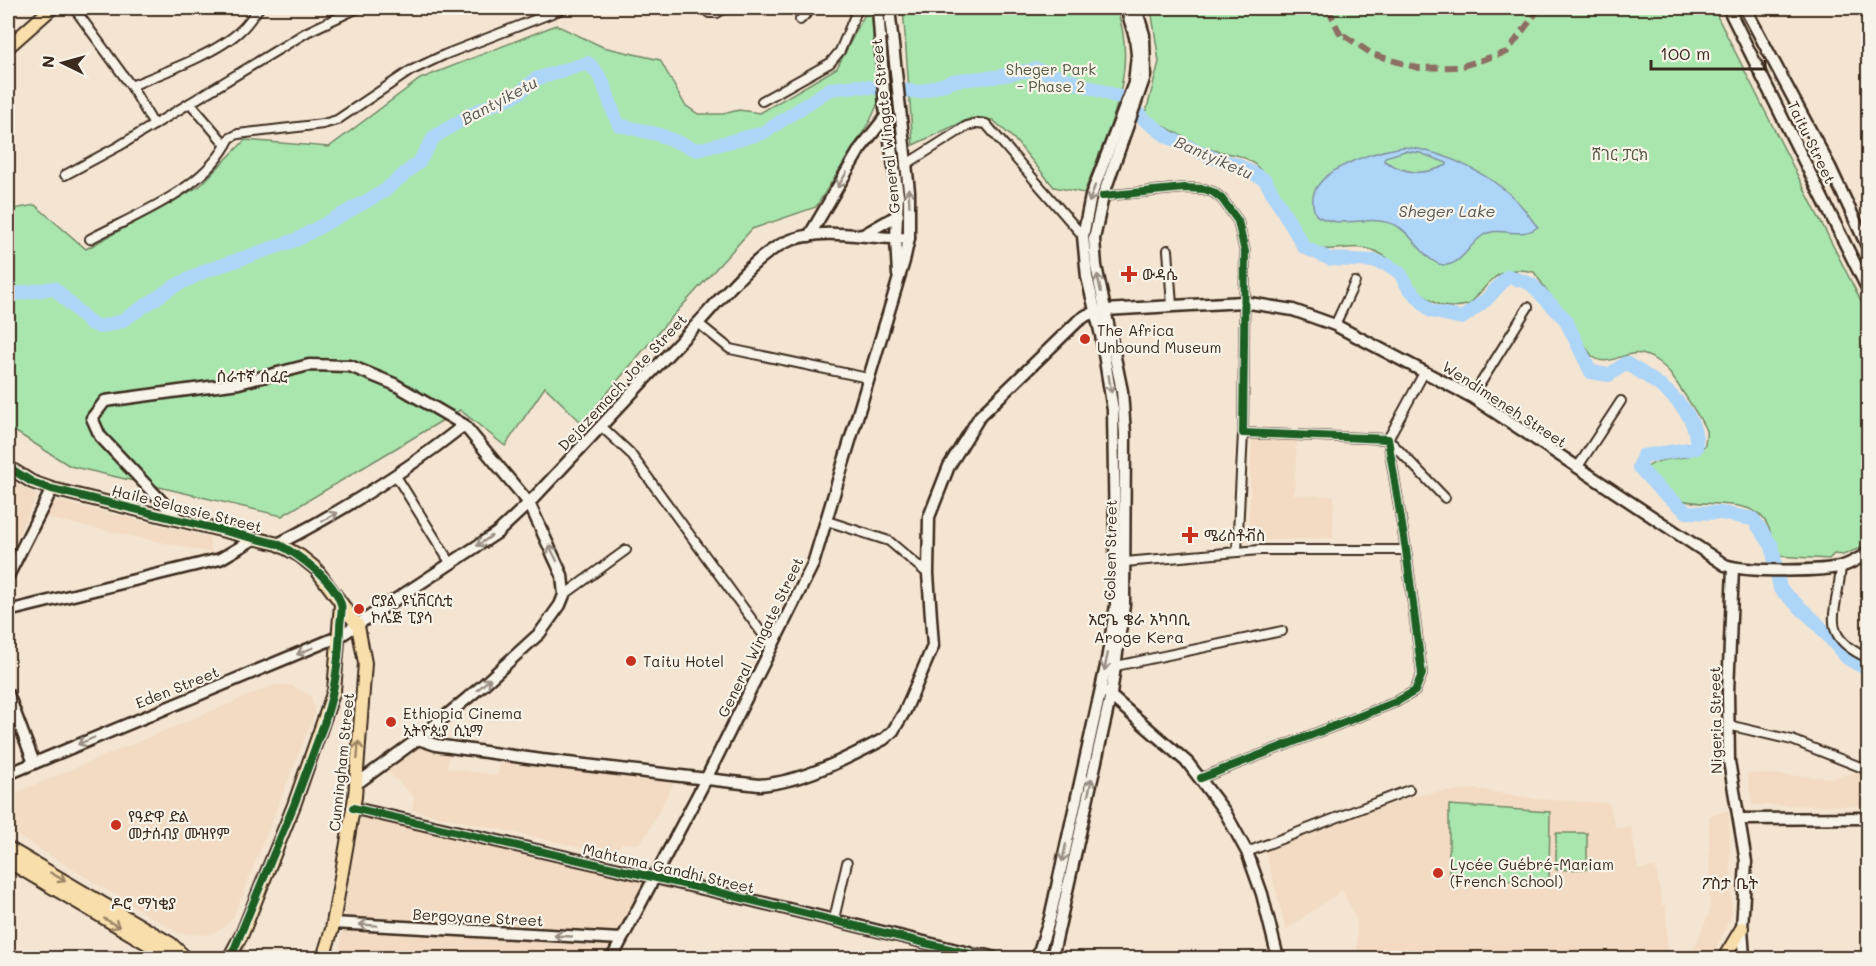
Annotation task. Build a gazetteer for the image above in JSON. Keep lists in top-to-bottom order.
{
  "streets": {
    "main road": [
      "General Wingate Street",
      "Taitu Street",
      "Dejazemach Jote Street",
      "Wendimeneh Street",
      "Haile Selassie Street",
      "Colsen Street",
      "Eden Street",
      "Nigeria Street",
      "Cunningham Street",
      "Mahtama Gandhi Street",
      "Bergoyane Street"
    ]
  },
  "crossings": [
    ["General Wingate Street", "Dejazemach Jote Street"],
    ["General Wingate Street", "Mahtama Gandhi Street"],
    ["General Wingate Street", "Bergoyane Street"],
    ["Dejazemach Jote Street", "Eden Street"],
    ["Dejazemach Jote Street", "Cunningham Street"],
    ["Wendimeneh Street", "Colsen Street"],
    ["Wendimeneh Street", "Nigeria Street"],
    ["Haile Selassie Street", "Cunningham Street"],
    ["Eden Street", "Cunningham Street"],
    ["Cunningham Street", "Mahtama Gandhi Street"],
    ["Cunningham Street", "Bergoyane Street"]
  ],
  "one_way": ["Eden Street", "Bergoyane Street"],
  "districts": [
    "ሰራተኛ ሰፈር",
    "አሮጌ ቄራ አካባቢ Aroge Kera",
    "ፖስታ ቤት",
    "ዶሮ ማነቂያ"
  ],
  "water": ["Bantyiketu", "Sheger Lake"],
  "parks": ["Sheger Park - Phase 2", "ሸገር ፓርክ"],
  "places": {
    "health": ["ውዳሴ", "ሜሪስቶቭስ"],
    "other": [
      "The Africa Unbound Museum",
      "ሮያል ዩኒቨርሲቲ ኮሌጅ ፒያሳ",
      "Taitu Hotel",
      "Ethiopia Cinema ኢትዮጲያ ሲኒማ",
      "የዓድዋ ድል መታሰብያ ሙዝየም",
      "Lycée Guébré-Mariam (French School)"
    ]
  },
  "scale_bar": "100 m",
  "north": "left"
}
